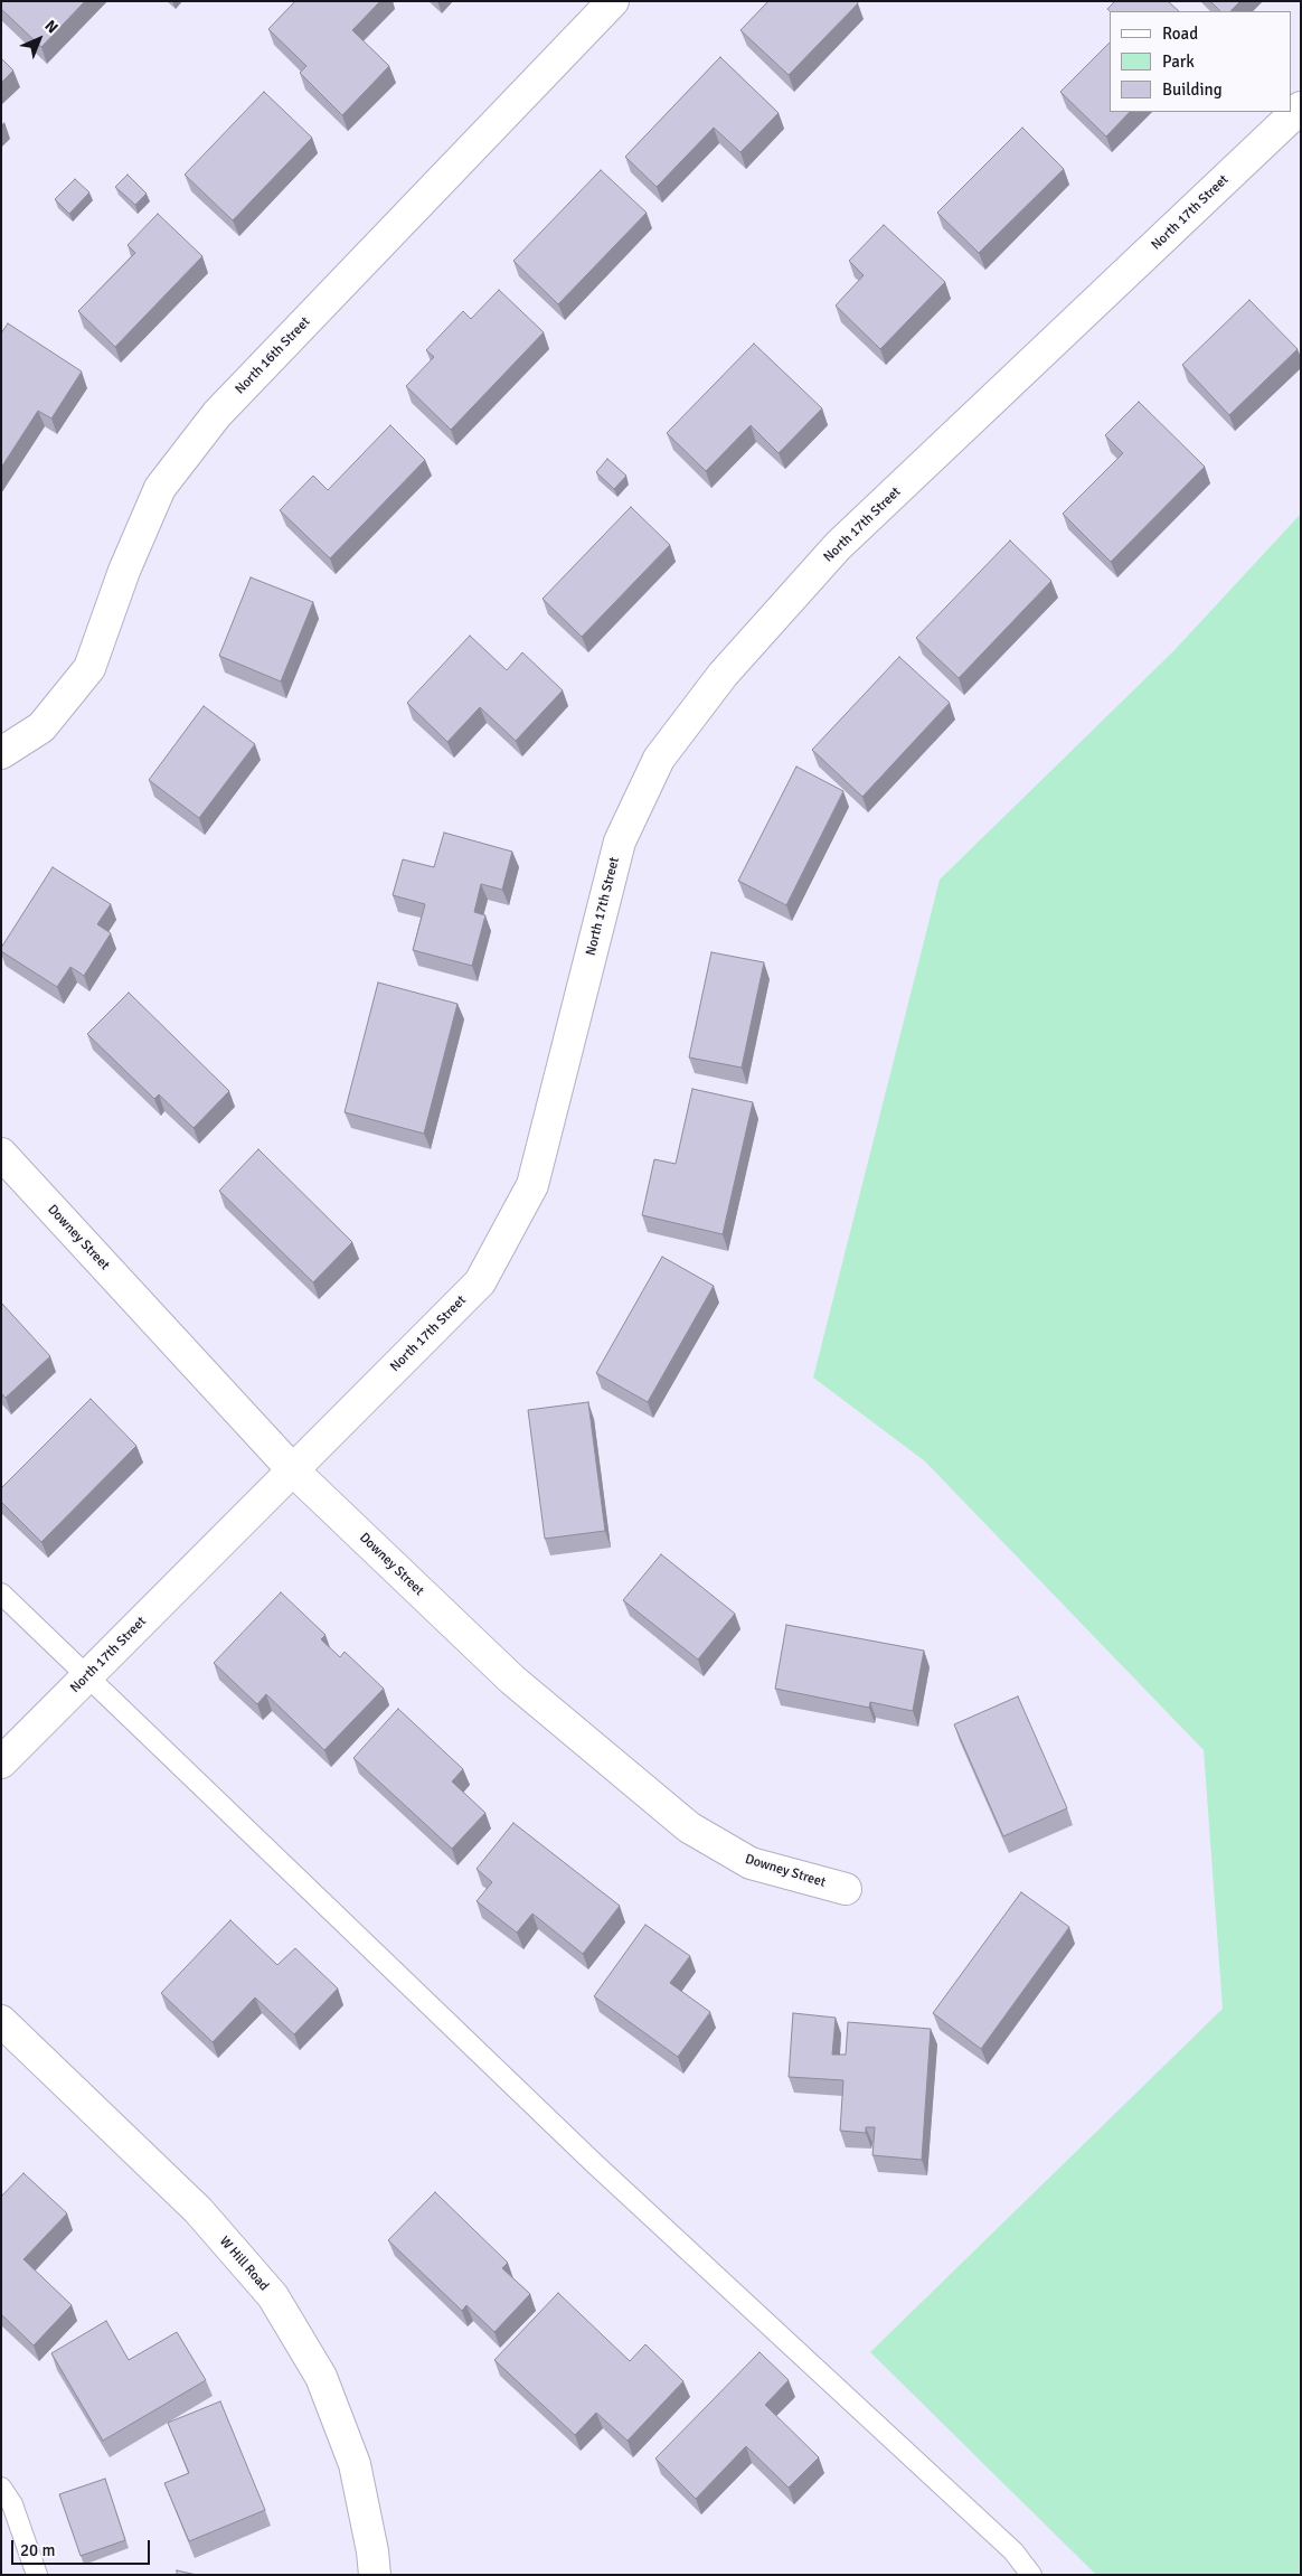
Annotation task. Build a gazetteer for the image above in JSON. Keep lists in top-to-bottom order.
{
  "streets": {
    "street": [
      "North 17th Street",
      "North 16th Street",
      "Downey Street",
      "W Hill Road"
    ]
  },
  "crossings": [
    ["North 17th Street", "Downey Street"]
  ],
  "legend": ["Road", "Park", "Building"],
  "scale_bar": "20 m",
  "north": "top right"
}
